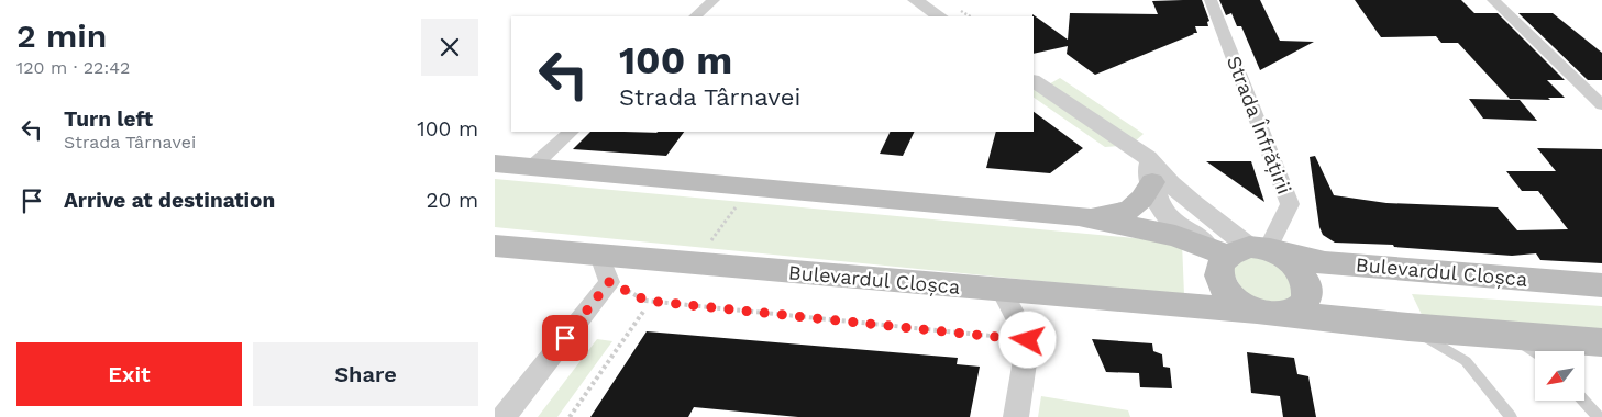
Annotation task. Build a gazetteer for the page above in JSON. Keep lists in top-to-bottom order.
{
  "streets": {
    "main road": ["Bulevardul Cloșca"],
    "street": ["Strada Înfrățirii"]
  },
  "crossings": [
    ["Strada Înfrățirii", "Bulevardul Cloșca"]
  ],
  "north": "bottom left",
  "page": {
    "heading": ["2 min", "120 m · 22:42"],
    "turn": ["100 m", "Strada Târnavei"],
    "list": [
      {
        "name": "Turn left",
        "note": "Strada Târnavei",
        "value": "100 m"
      },
      {
        "name": "Arrive at destination",
        "value": "20 m"
      }
    ],
    "buttons": ["Exit", "Share"]
  }
}
